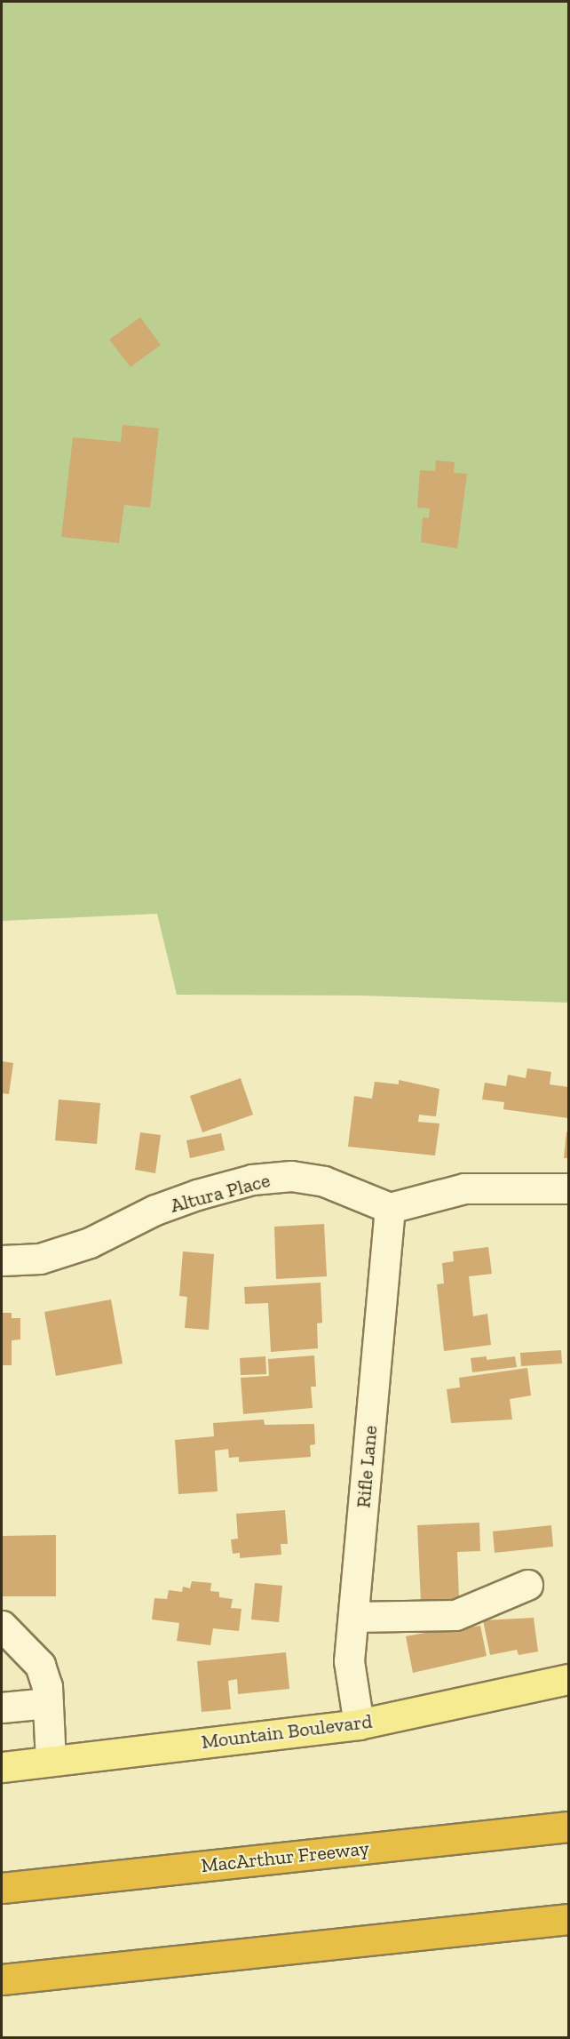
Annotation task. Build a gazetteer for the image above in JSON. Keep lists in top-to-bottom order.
{
  "streets": {
    "highway": ["MacArthur Freeway"],
    "main road": ["Mountain Boulevard"],
    "street": ["Altura Place", "Rifle Lane"]
  },
  "crossings": [
    ["Altura Place", "Rifle Lane"],
    ["Rifle Lane", "Mountain Boulevard"]
  ]
}
